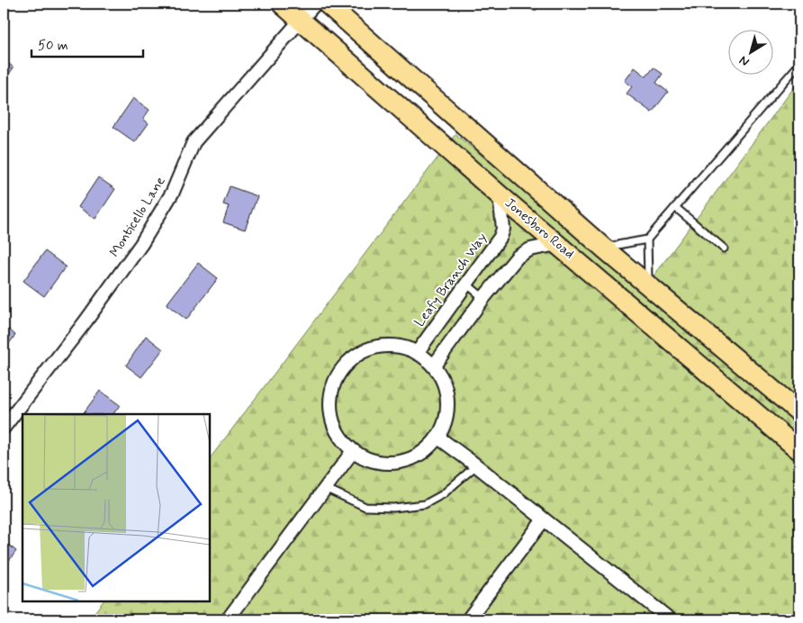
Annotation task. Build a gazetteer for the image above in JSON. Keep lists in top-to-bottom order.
{
  "streets": {
    "main road": ["Jonesboro Road"],
    "street": ["Monticello Lane", "Leafy Branch Way"]
  },
  "crossings": [
    ["Monticello Lane", "Jonesboro Road"],
    ["Jonesboro Road", "Leafy Branch Way"]
  ],
  "scale_bar": "50 m",
  "north": "bottom left"
}
